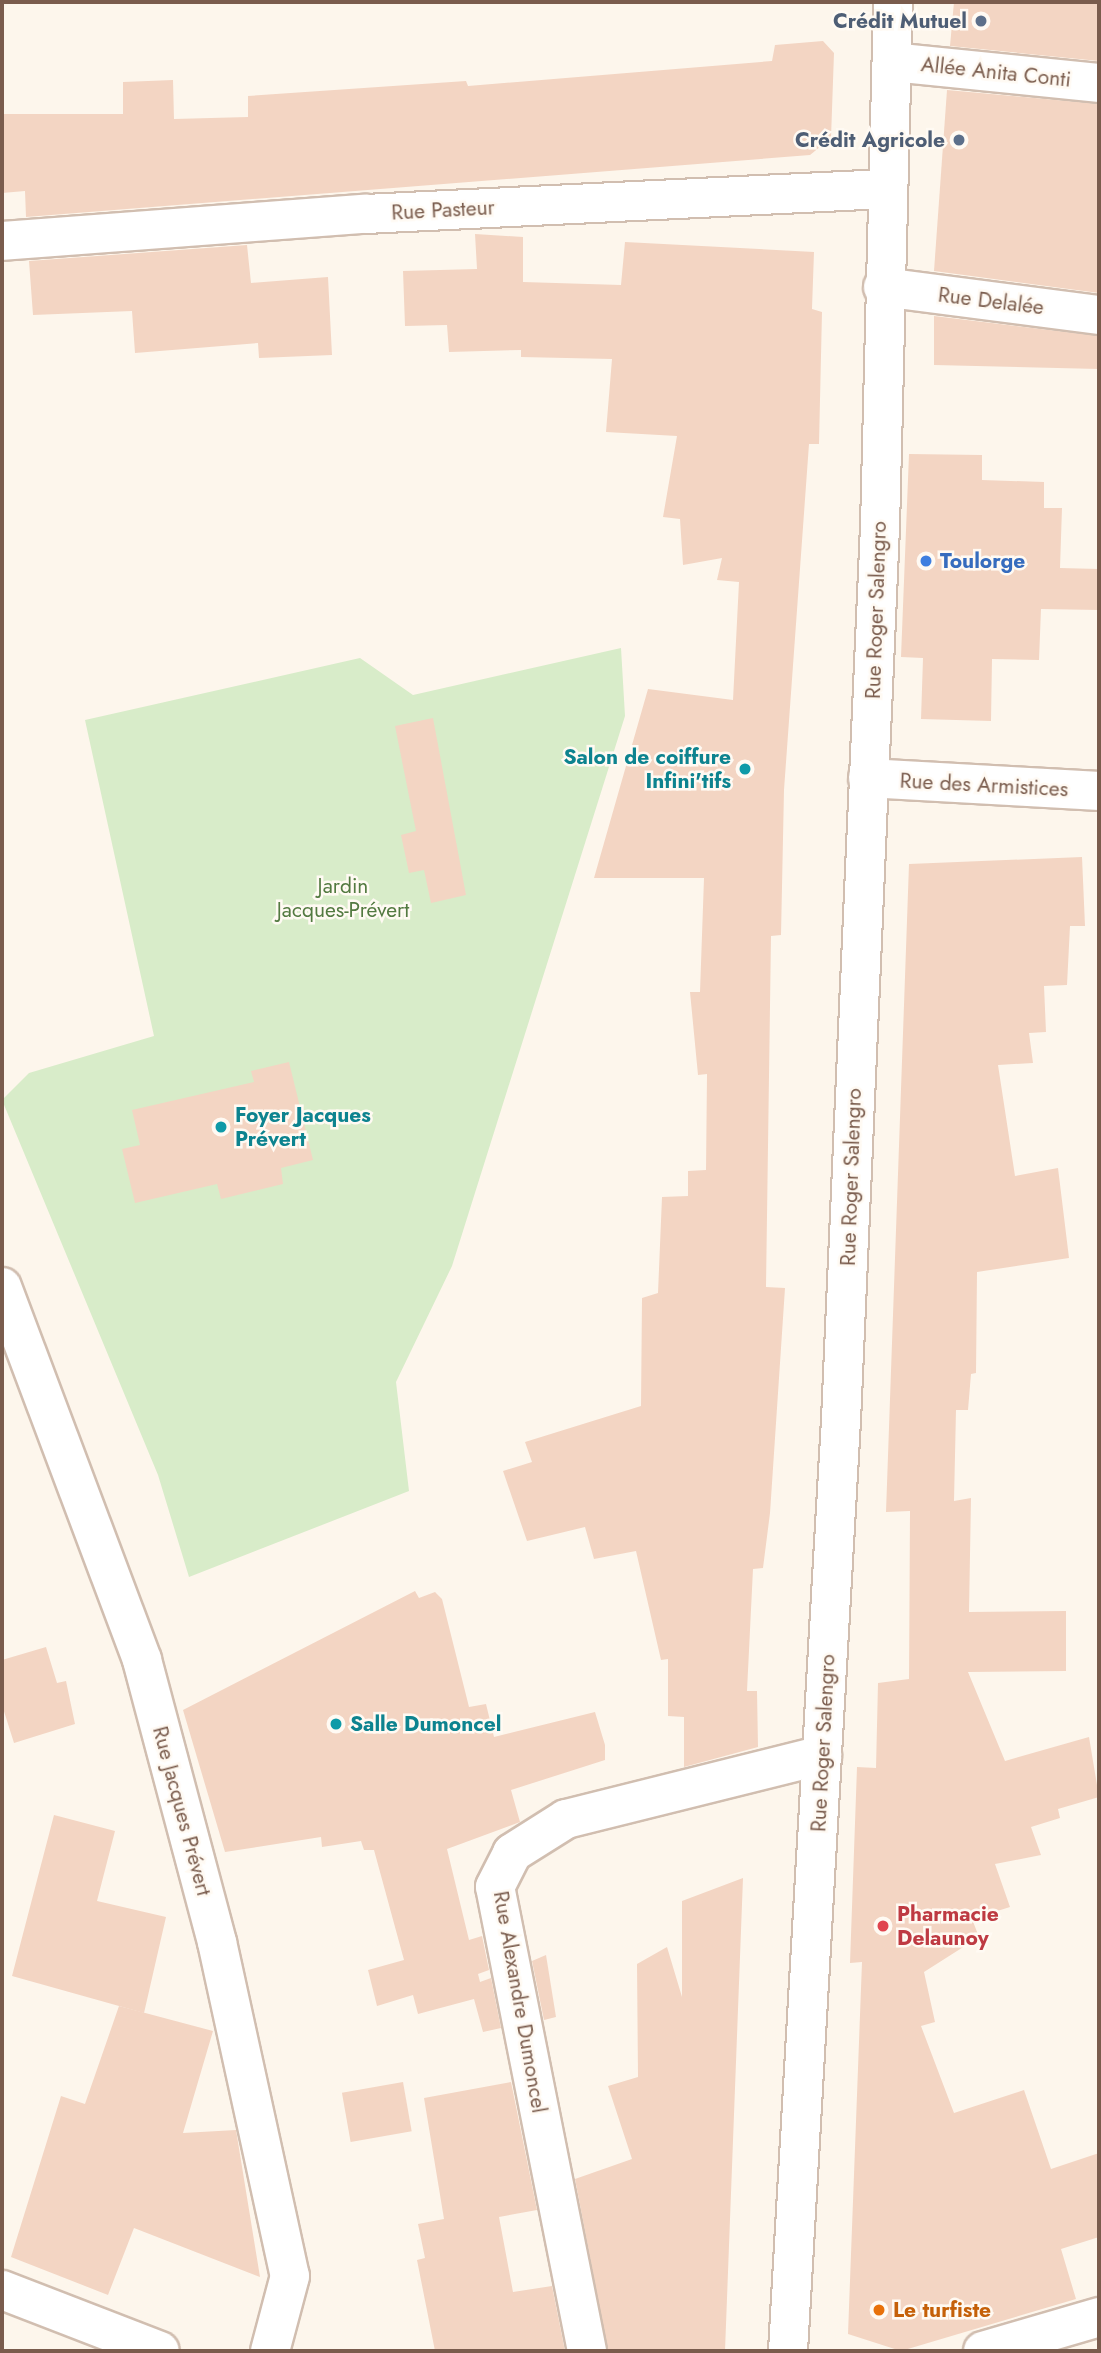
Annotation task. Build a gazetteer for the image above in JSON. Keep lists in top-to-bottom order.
{
  "streets": {
    "street": [
      "Allée Anita Conti",
      "Rue Pasteur",
      "Rue Delalée",
      "Rue Roger Salengro",
      "Rue des Armistices",
      "Rue Jacques Prévert",
      "Rue Alexandre Dumoncel"
    ]
  },
  "crossings": [
    ["Allée Anita Conti", "Rue Roger Salengro"],
    ["Rue Pasteur", "Rue Roger Salengro"],
    ["Rue Delalée", "Rue Roger Salengro"],
    ["Rue Roger Salengro", "Rue des Armistices"],
    ["Rue Roger Salengro", "Rue Alexandre Dumoncel"]
  ],
  "parks": ["Jardin Jacques-Prévert"],
  "places": [
    "Crédit Mutuel",
    "Crédit Agricole",
    "Toulorge",
    "Salon de coiffure Infini'tifs",
    "Foyer Jacques Prévert",
    "Salle Dumoncel",
    "Pharmacie Delaunoy",
    "Le turfiste"
  ]
}
